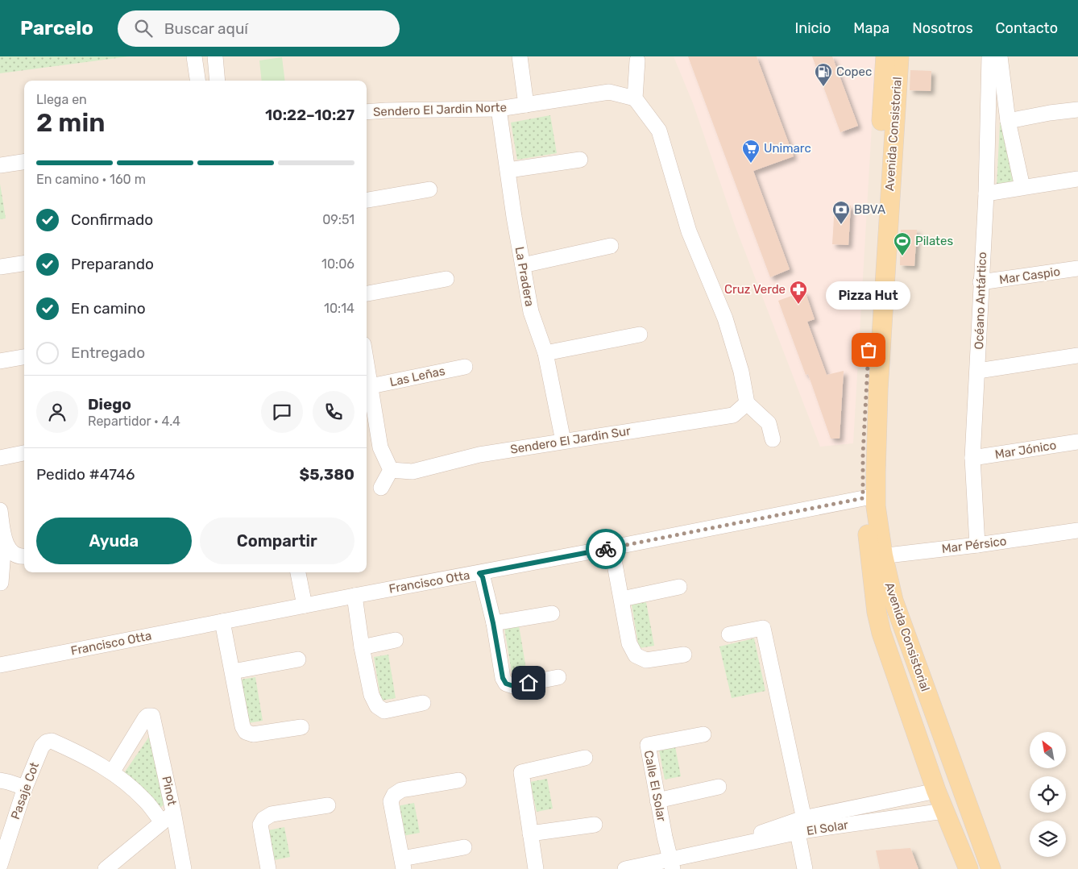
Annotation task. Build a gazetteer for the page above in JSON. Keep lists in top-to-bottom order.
{
  "streets": {
    "main road": ["Avenida Consistorial"],
    "street": [
      "Sendero El Jardin Norte",
      "Mar Caspio",
      "La Pradera",
      "Océano Antártico",
      "Las Leñas",
      "Sendero El Jardin Sur",
      "Mar Jónico",
      "Mar Pérsico",
      "Francisco Otta",
      "Calle El Solar",
      "Pasaje Cot",
      "Pinot",
      "El Solar"
    ]
  },
  "crossings": [
    ["Sendero El Jardin Norte", "La Pradera"],
    ["Avenida Consistorial", "Mar Pérsico"],
    ["Avenida Consistorial", "Francisco Otta"],
    ["Avenida Consistorial", "El Solar"],
    ["Mar Caspio", "Océano Antártico"],
    ["La Pradera", "Sendero El Jardin Sur"],
    ["Océano Antártico", "Mar Jónico"],
    ["Océano Antártico", "Mar Pérsico"],
    ["Calle El Solar", "El Solar"],
    ["Pasaje Cot", "Pinot"]
  ],
  "places": {
    "fuel station": ["Copec"],
    "supermarket": ["Unimarc"],
    "bank": ["BBVA"],
    "sports": ["Pilates"],
    "pharmacy": ["Cruz Verde"],
    "other": ["Pizza Hut"]
  },
  "north": "top left",
  "page": {
    "header": "Parcelo",
    "search": "Buscar aquí",
    "nav": [
      "Inicio",
      "Mapa",
      "Nosotros",
      "Contacto"
    ],
    "heading": ["2 min", "Llega en", "10:22–10:27"],
    "panel": [
      "Diego",
      "Repartidor · 4.4",
      "Pedido #4746",
      "$5,380"
    ],
    "bar": "En camino · 160 m",
    "list": [
      ["Confirmado", "09:51"],
      ["Preparando", "10:06"],
      ["En camino", "10:14"],
      "Entregado"
    ],
    "bubble": "Pizza Hut",
    "buttons": ["Ayuda", "Compartir"]
  }
}
